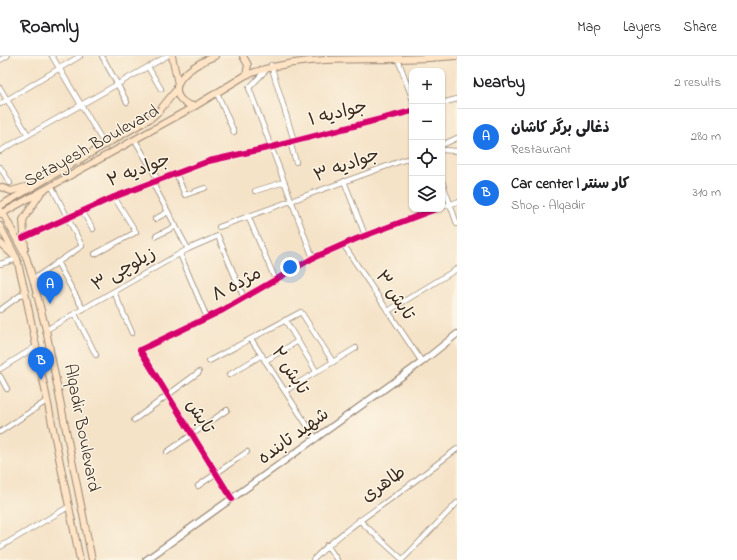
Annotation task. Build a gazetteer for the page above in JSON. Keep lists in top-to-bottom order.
{
  "streets": {
    "main road": ["Setayesh Boulevard", "Alqadir Boulevard"],
    "street": [
      "جوادیه ۱",
      "جوادیه ۳",
      "جوادیه ۲",
      "زیلوچی ۳",
      "مژده ۸",
      "تابش ۳",
      "تابش ۲",
      "تابش",
      "شهید تابنده",
      "طاهری"
    ]
  },
  "crossings": [
    ["جوادیه ۱", "جوادیه ۲"],
    ["Setayesh Boulevard", "Alqadir Boulevard"],
    ["زیلوچی ۳", "مژده ۸"],
    ["زیلوچی ۳", "Alqadir Boulevard"],
    ["مژده ۸", "تابش ۳"],
    ["مژده ۸", "تابش"],
    ["تابش ۳", "شهید تابنده"],
    ["تابش ۲", "شهید تابنده"],
    ["تابش", "شهید تابنده"]
  ],
  "page": {
    "header": "Roamly",
    "nav": ["Map", "Layers", "Share"],
    "heading": ["Nearby", "2 results"],
    "map_buttons": ["+", "−"],
    "list": [
      {
        "mark": "A",
        "name": "ذغالی برگر کاشان",
        "note": "Restaurant",
        "value": "280 m"
      },
      {
        "mark": "B",
        "name": "Car center | کار سنتر",
        "note": "Shop · Alqadir",
        "value": "310 m"
      }
    ],
    "pins": ["A", "B"]
  }
}
